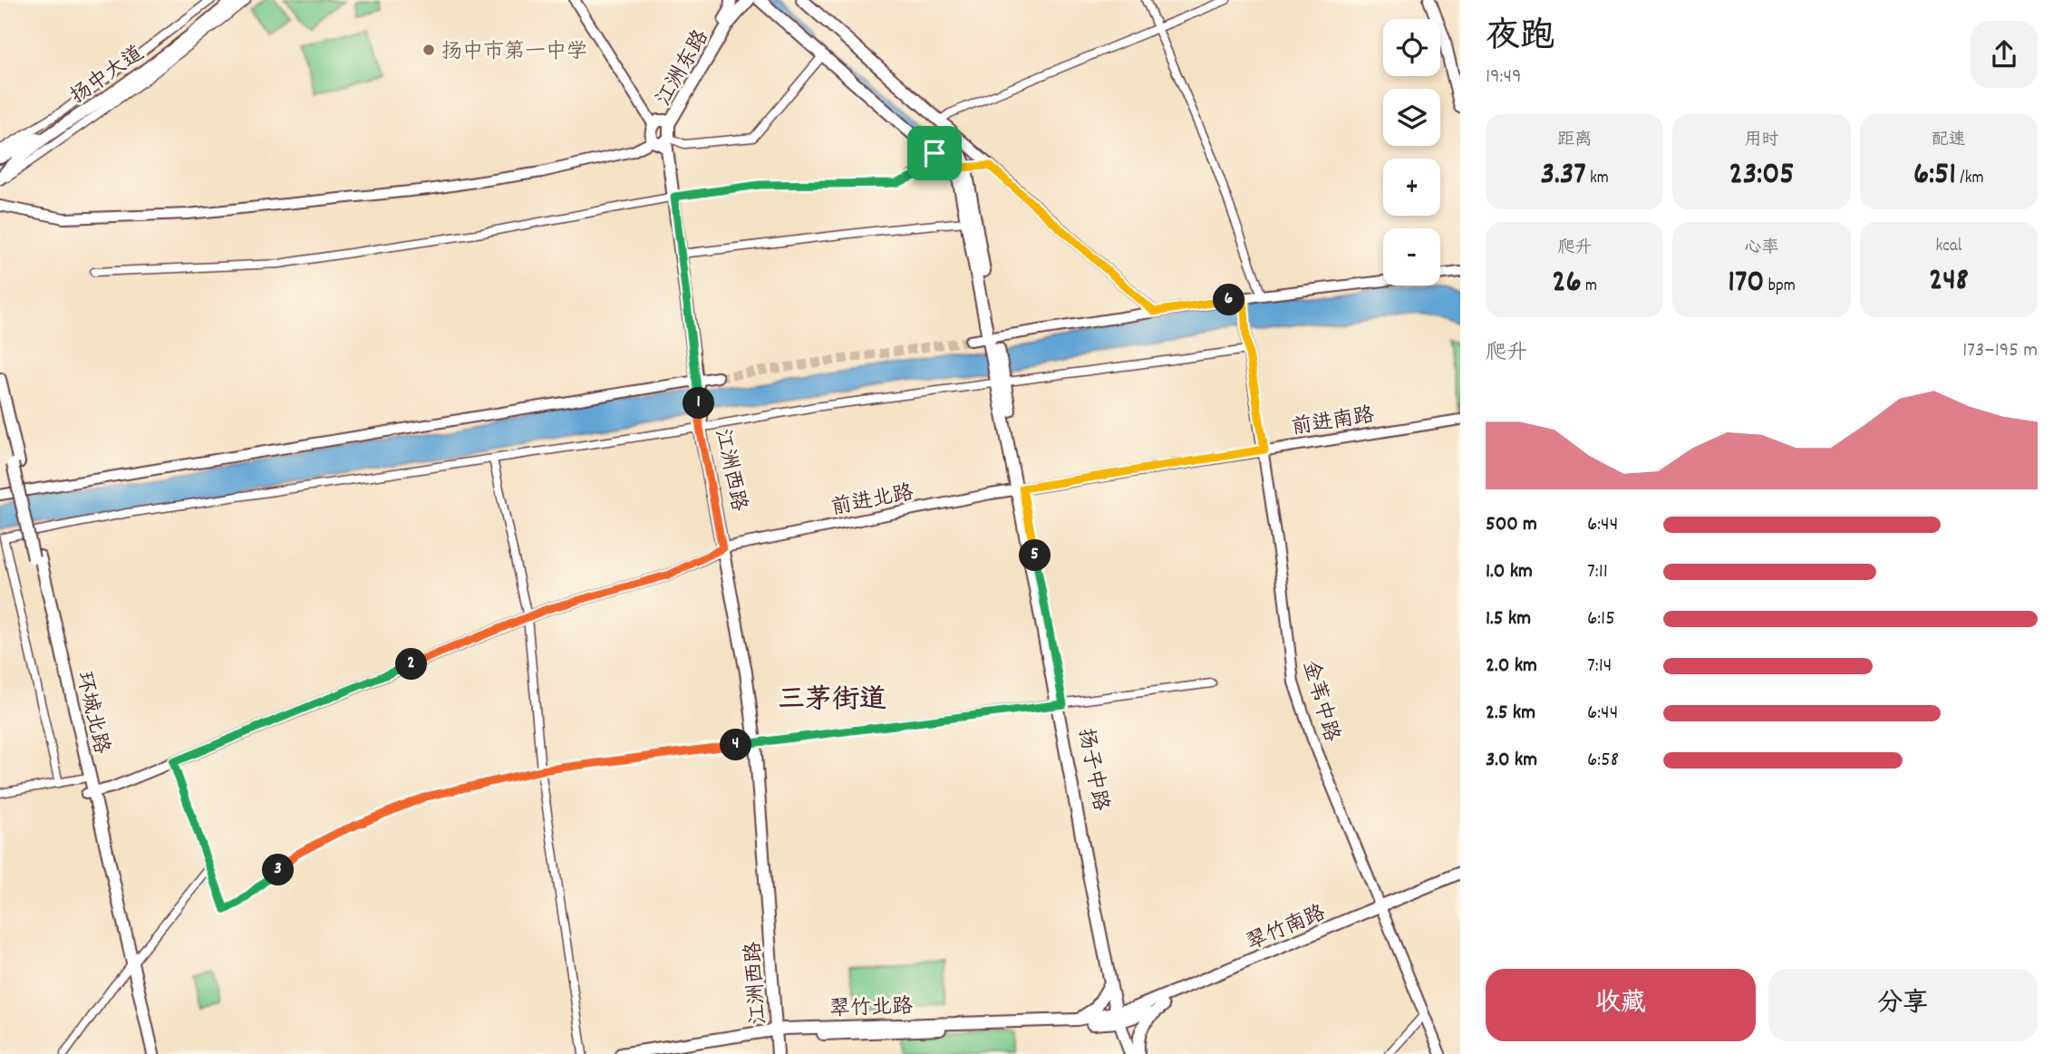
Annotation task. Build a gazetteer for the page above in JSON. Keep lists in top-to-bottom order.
{
  "streets": {
    "main road": [
      "江洲东路",
      "扬中大道",
      "江洲西路",
      "环城北路",
      "扬子中路",
      "翠竹南路",
      "翠竹北路"
    ],
    "street": ["前进南路", "前进北路", "金苇中路"]
  },
  "crossings": [
    ["前进南路", "前进北路"],
    ["前进南路", "金苇中路"],
    ["前进南路", "扬子中路"],
    ["江洲西路", "前进北路"],
    ["江洲西路", "翠竹北路"],
    ["前进北路", "环城北路"],
    ["前进北路", "扬子中路"],
    ["金苇中路", "翠竹南路"],
    ["扬子中路", "翠竹南路"],
    ["扬子中路", "翠竹北路"],
    ["翠竹南路", "翠竹北路"]
  ],
  "districts": ["三茅街道"],
  "places": ["扬中市第一中学"],
  "page": {
    "heading": ["夜跑", "19:49"],
    "map_buttons": ["+", "−"],
    "stats": [
      ["距离", "3.37 km"],
      ["用时", "23:05"],
      ["配速", "6:51 /km"],
      ["爬升", "26 m"],
      ["心率", "170 bpm"],
      ["kcal", "248"]
    ],
    "pins": [
      "6",
      "1",
      "5",
      "2",
      "4",
      "3"
    ],
    "chart": ["爬升", "173–195 m"],
    "list": [
      {
        "name": "500 m",
        "note": "6:44"
      },
      {
        "name": "1.0 km",
        "note": "7:11"
      },
      {
        "name": "1.5 km",
        "note": "6:15"
      },
      {
        "name": "2.0 km",
        "note": "7:14"
      },
      {
        "name": "2.5 km",
        "note": "6:44"
      },
      {
        "name": "3.0 km",
        "note": "6:58"
      }
    ],
    "buttons": ["收藏", "分享"]
  }
}
